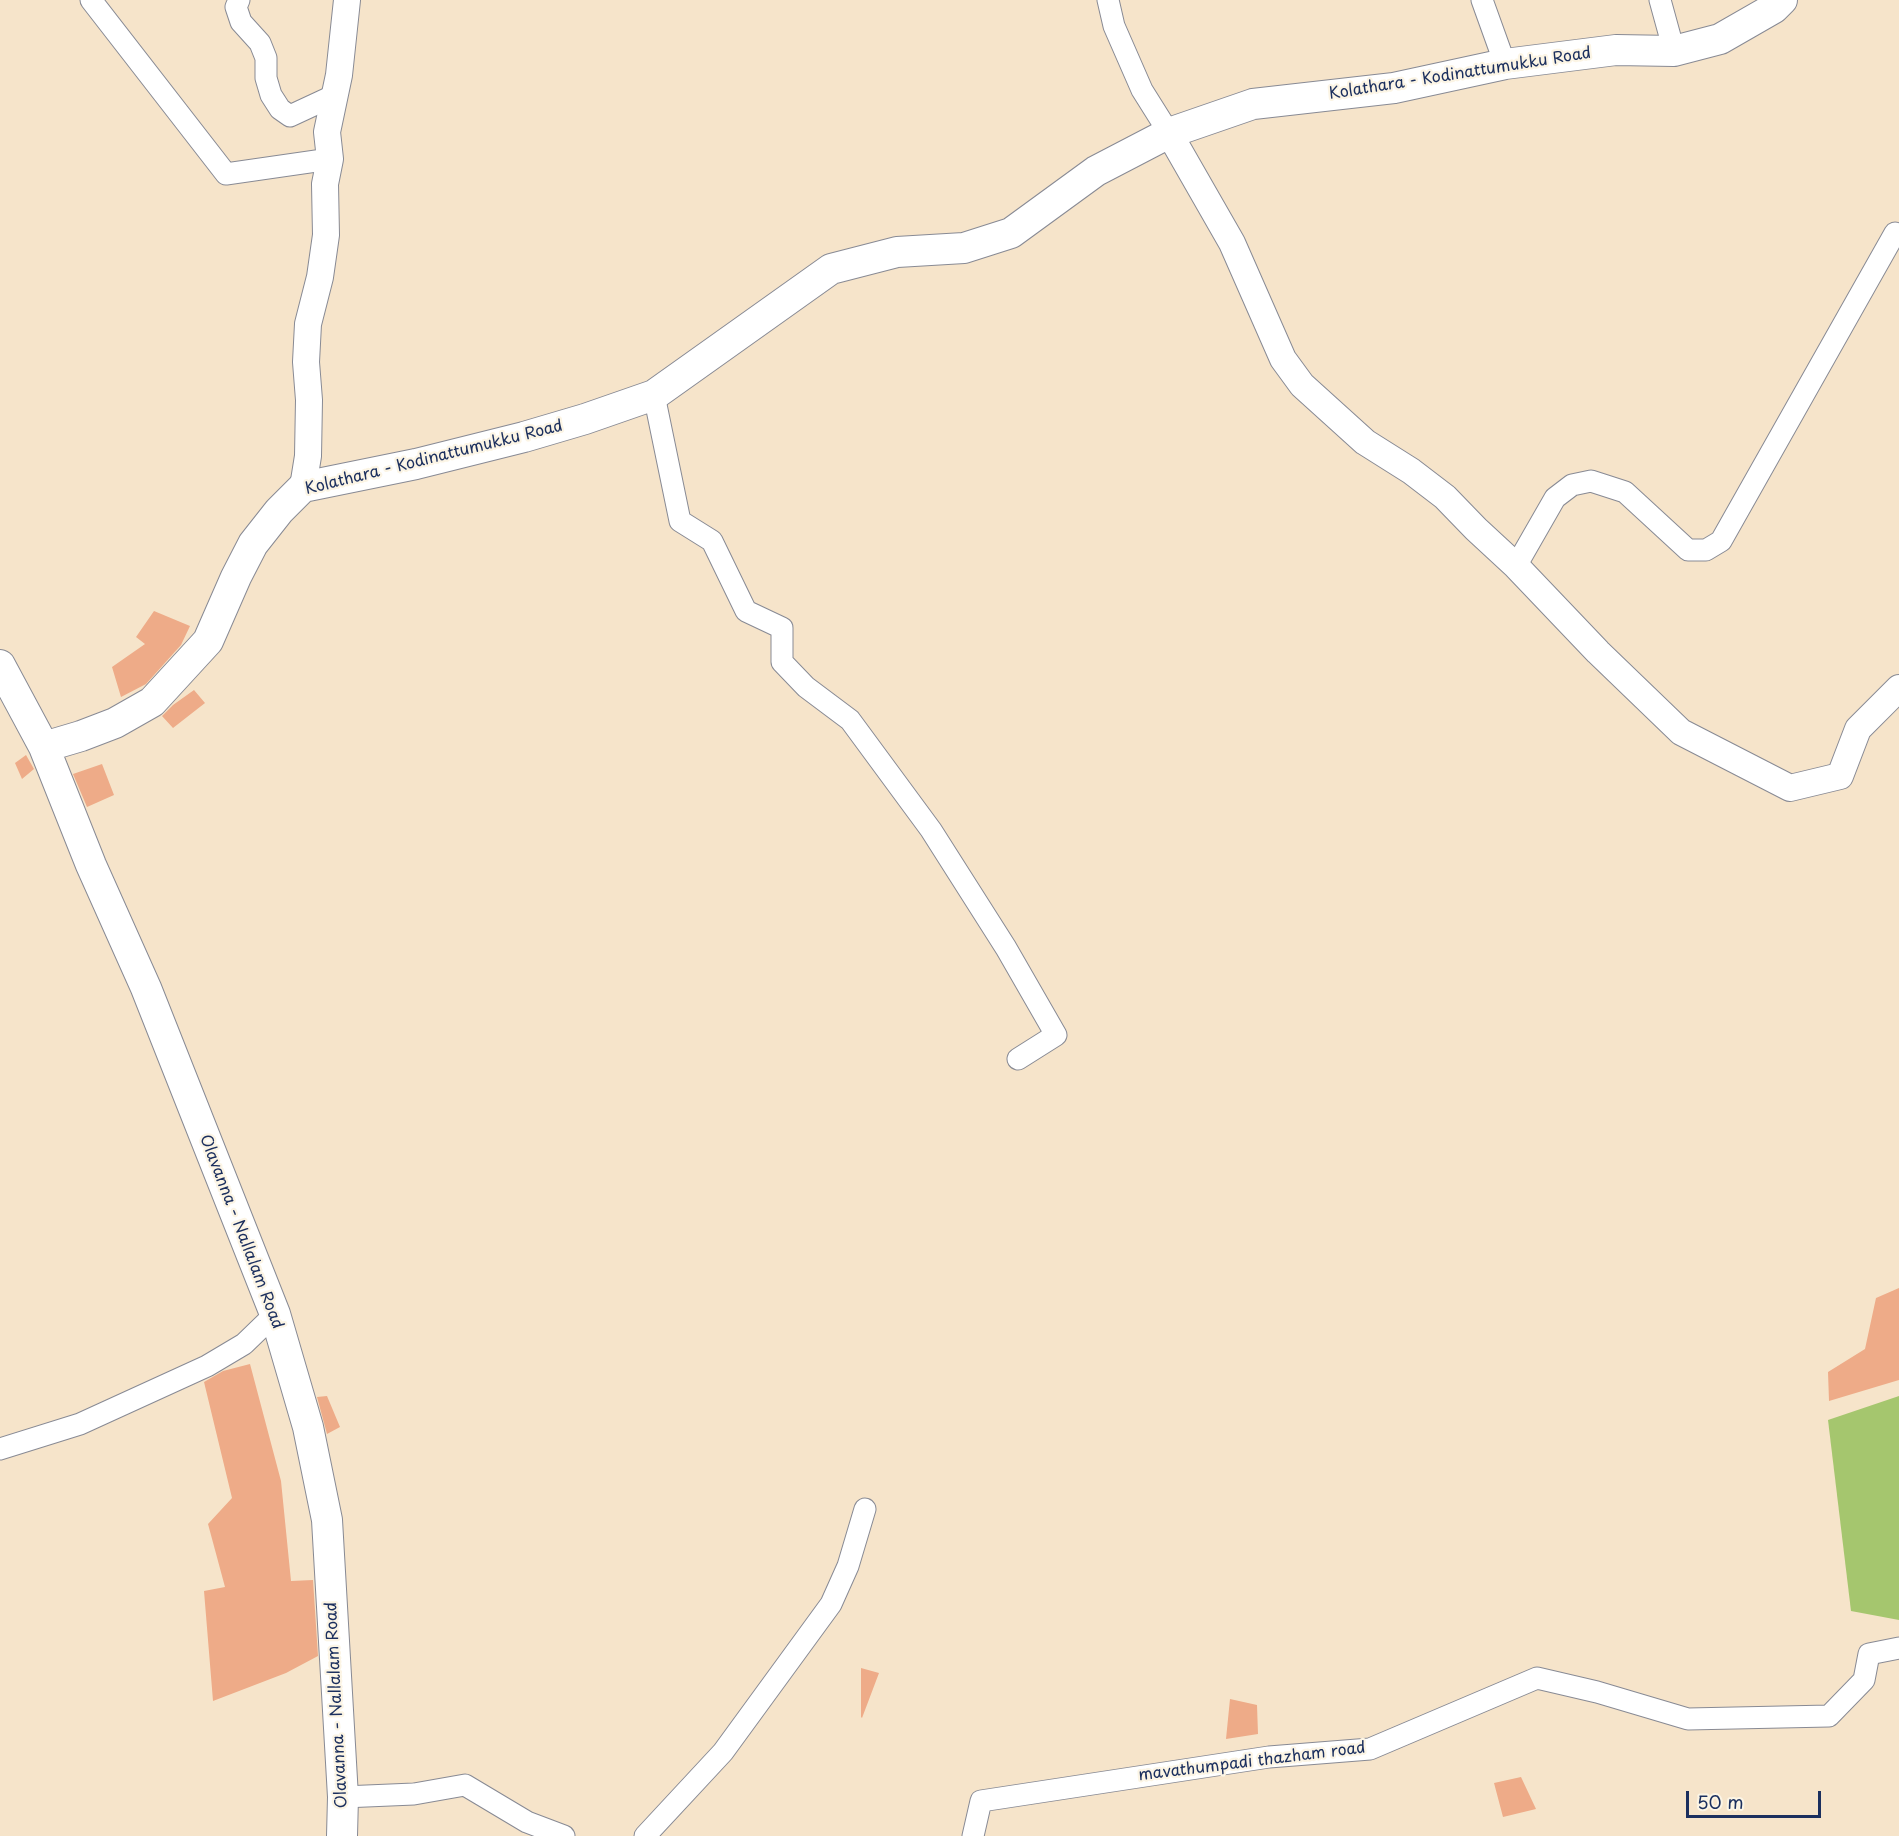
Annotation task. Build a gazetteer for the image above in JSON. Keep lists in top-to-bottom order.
{
  "streets": {
    "main road": ["Kolathara - Kodinattumukku Road", "Olavanna - Nallalam Road"],
    "street": ["mavathumpadi thazham road"]
  },
  "crossings": [
    ["Kolathara - Kodinattumukku Road", "Olavanna - Nallalam Road"]
  ],
  "scale_bar": "50 m"
}
